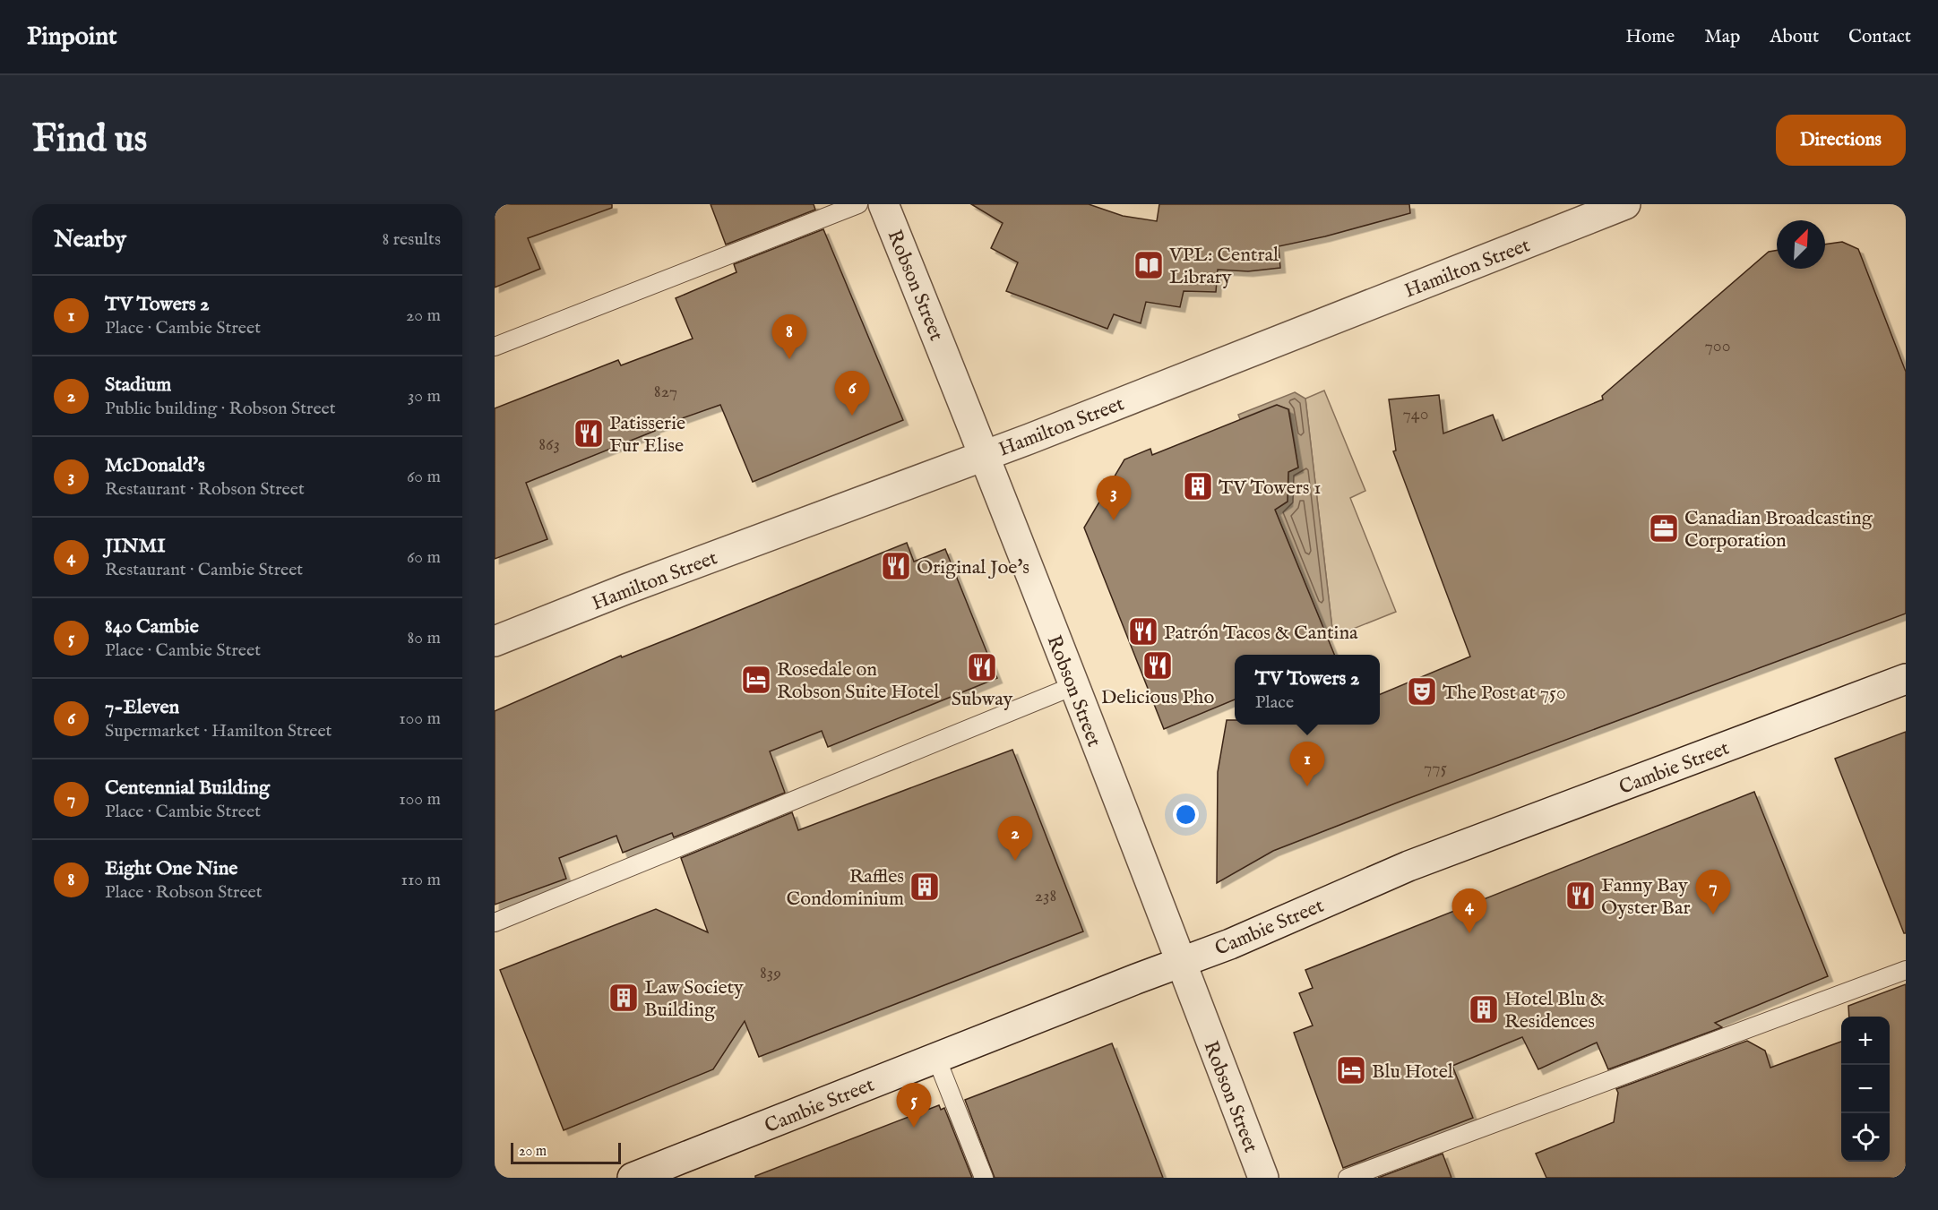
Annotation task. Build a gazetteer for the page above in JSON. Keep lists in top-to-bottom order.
{
  "streets": {
    "street": ["Hamilton Street", "Robson Street", "Cambie Street"]
  },
  "crossings": [
    ["Hamilton Street", "Robson Street"],
    ["Robson Street", "Cambie Street"]
  ],
  "places": {
    "library": ["VPL: Central Library"],
    "restaurant": [
      "Patisserie Fur Elise",
      "Original Joe's",
      "Patrón Tacos & Cantina",
      "Delicious Pho",
      "Subway",
      "Fanny Bay Oyster Bar"
    ],
    "building": [
      "TV Towers 1",
      "Raffles Condominium",
      "Law Society Building",
      "Hotel Blu & Residences"
    ],
    "office": ["Canadian Broadcasting Corporation"],
    "hotel": ["Rosedale on Robson Suite Hotel", "Blu Hotel"],
    "theatre": ["The Post at 750"]
  },
  "house_numbers": [
    "700",
    "827",
    "740",
    "863",
    "775",
    "238",
    "839"
  ],
  "scale_bar": "20 m",
  "north": "top right",
  "page": {
    "header": "Pinpoint",
    "nav": [
      "Home",
      "Map",
      "About",
      "Contact"
    ],
    "buttons": "Directions",
    "title": "Find us",
    "heading": ["Nearby", "8 results"],
    "list": [
      {
        "mark": "1",
        "name": "TV Towers 2",
        "note": "Place · Cambie Street",
        "value": "20 m"
      },
      {
        "mark": "2",
        "name": "Stadium",
        "note": "Public building · Robson Street",
        "value": "30 m"
      },
      {
        "mark": "3",
        "name": "McDonald's",
        "note": "Restaurant · Robson Street",
        "value": "60 m"
      },
      {
        "mark": "4",
        "name": "JINMI",
        "note": "Restaurant · Cambie Street",
        "value": "60 m"
      },
      {
        "mark": "5",
        "name": "840 Cambie",
        "note": "Place · Cambie Street",
        "value": "80 m"
      },
      {
        "mark": "6",
        "name": "7-Eleven",
        "note": "Supermarket · Hamilton Street",
        "value": "100 m"
      },
      {
        "mark": "7",
        "name": "Centennial Building",
        "note": "Place · Cambie Street",
        "value": "100 m"
      },
      {
        "mark": "8",
        "name": "Eight One Nine",
        "note": "Place · Robson Street",
        "value": "110 m"
      }
    ],
    "pins": [
      "8",
      "6",
      "3",
      "1",
      "2",
      "7",
      "4",
      "5"
    ],
    "popup": ["TV Towers 2", "Place"],
    "map_buttons": ["+", "−"],
    "scale": "20 m"
  }
}
